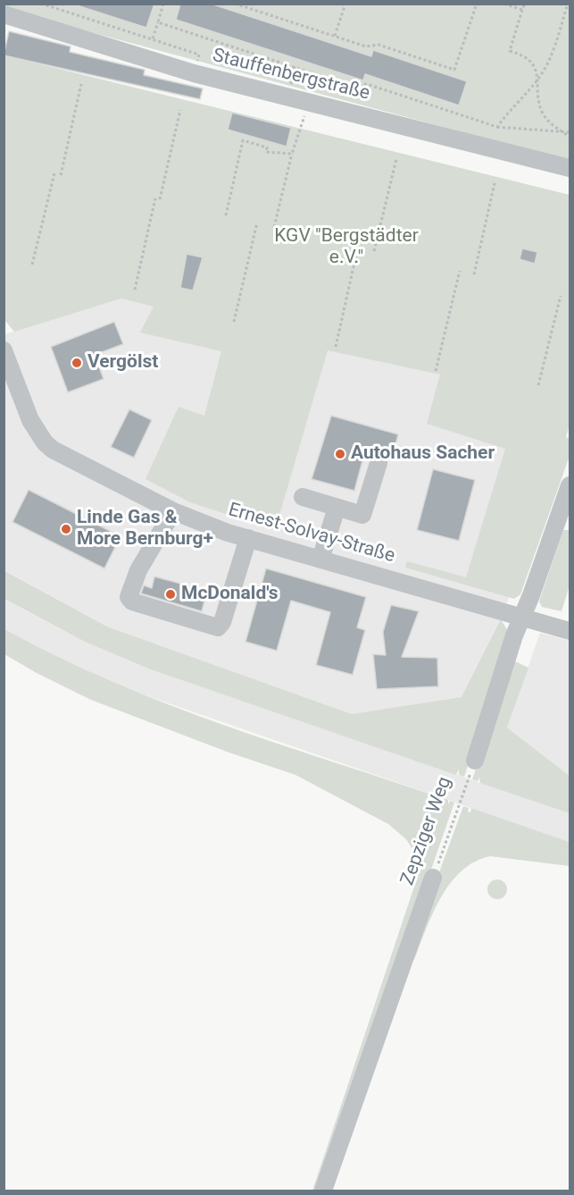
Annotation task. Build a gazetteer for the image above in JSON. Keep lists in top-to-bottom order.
{
  "streets": {
    "street": ["Stauffenbergstraße", "Ernest-Solvay-Straße", "Zepziger Weg"]
  },
  "crossings": [
    ["Ernest-Solvay-Straße", "Zepziger Weg"]
  ],
  "parks": ["KGV \"Bergstädter e.V.\""],
  "places": [
    "Vergölst",
    "Autohaus Sacher",
    "Linde Gas & More Bernburg+",
    "McDonald's"
  ]
}
